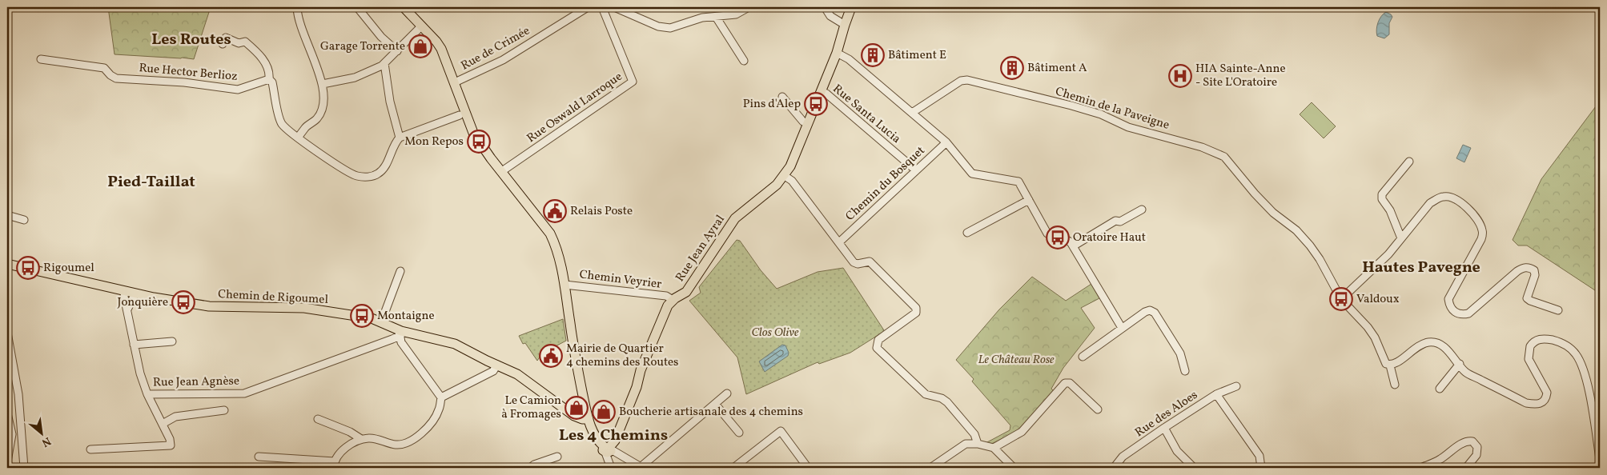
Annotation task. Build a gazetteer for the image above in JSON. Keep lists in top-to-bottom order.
{
  "streets": {
    "main road": ["Rue Jean Ayral", "Chemin de Rigoumel"],
    "street": [
      "Rue de Crimée",
      "Rue Hector Berlioz",
      "Rue Oswald Larroque",
      "Chemin de la Paveigne",
      "Rue Santa Lucia",
      "Chemin du Bosquet",
      "Chemin Veyrier",
      "Rue Jean Agnèse",
      "Rue des Aloes"
    ]
  },
  "crossings": [
    ["Rue Santa Lucia", "Chemin du Bosquet"],
    ["Rue Santa Lucia", "Rue Jean Ayral"],
    ["Rue Jean Ayral", "Chemin Veyrier"],
    ["Chemin de Rigoumel", "Rue Jean Agnèse"]
  ],
  "districts": [
    "Les Routes",
    "Pied-Taillat",
    "Hautes Pavegne",
    "Les 4 Chemins"
  ],
  "parks": ["Clos Olive", "Le Château Rose"],
  "places": {
    "shop": ["Garage Torrente", "Le Camion à Fromages", "Boucherie artisanale des 4 chemins"],
    "building": ["Bâtiment E", "Bâtiment A"],
    "hospital": ["HIA Sainte-Anne - Site L'Oratoire"],
    "bus stop": [
      "Pins d'Alep",
      "Mon Repos",
      "Oratoire Haut",
      "Rigoumel",
      "Valdoux",
      "Jonquière",
      "Montaigne"
    ],
    "public building": ["Relais Poste", "Mairie de Quartier 4 chemins des Routes"]
  },
  "north": "bottom right"
}
